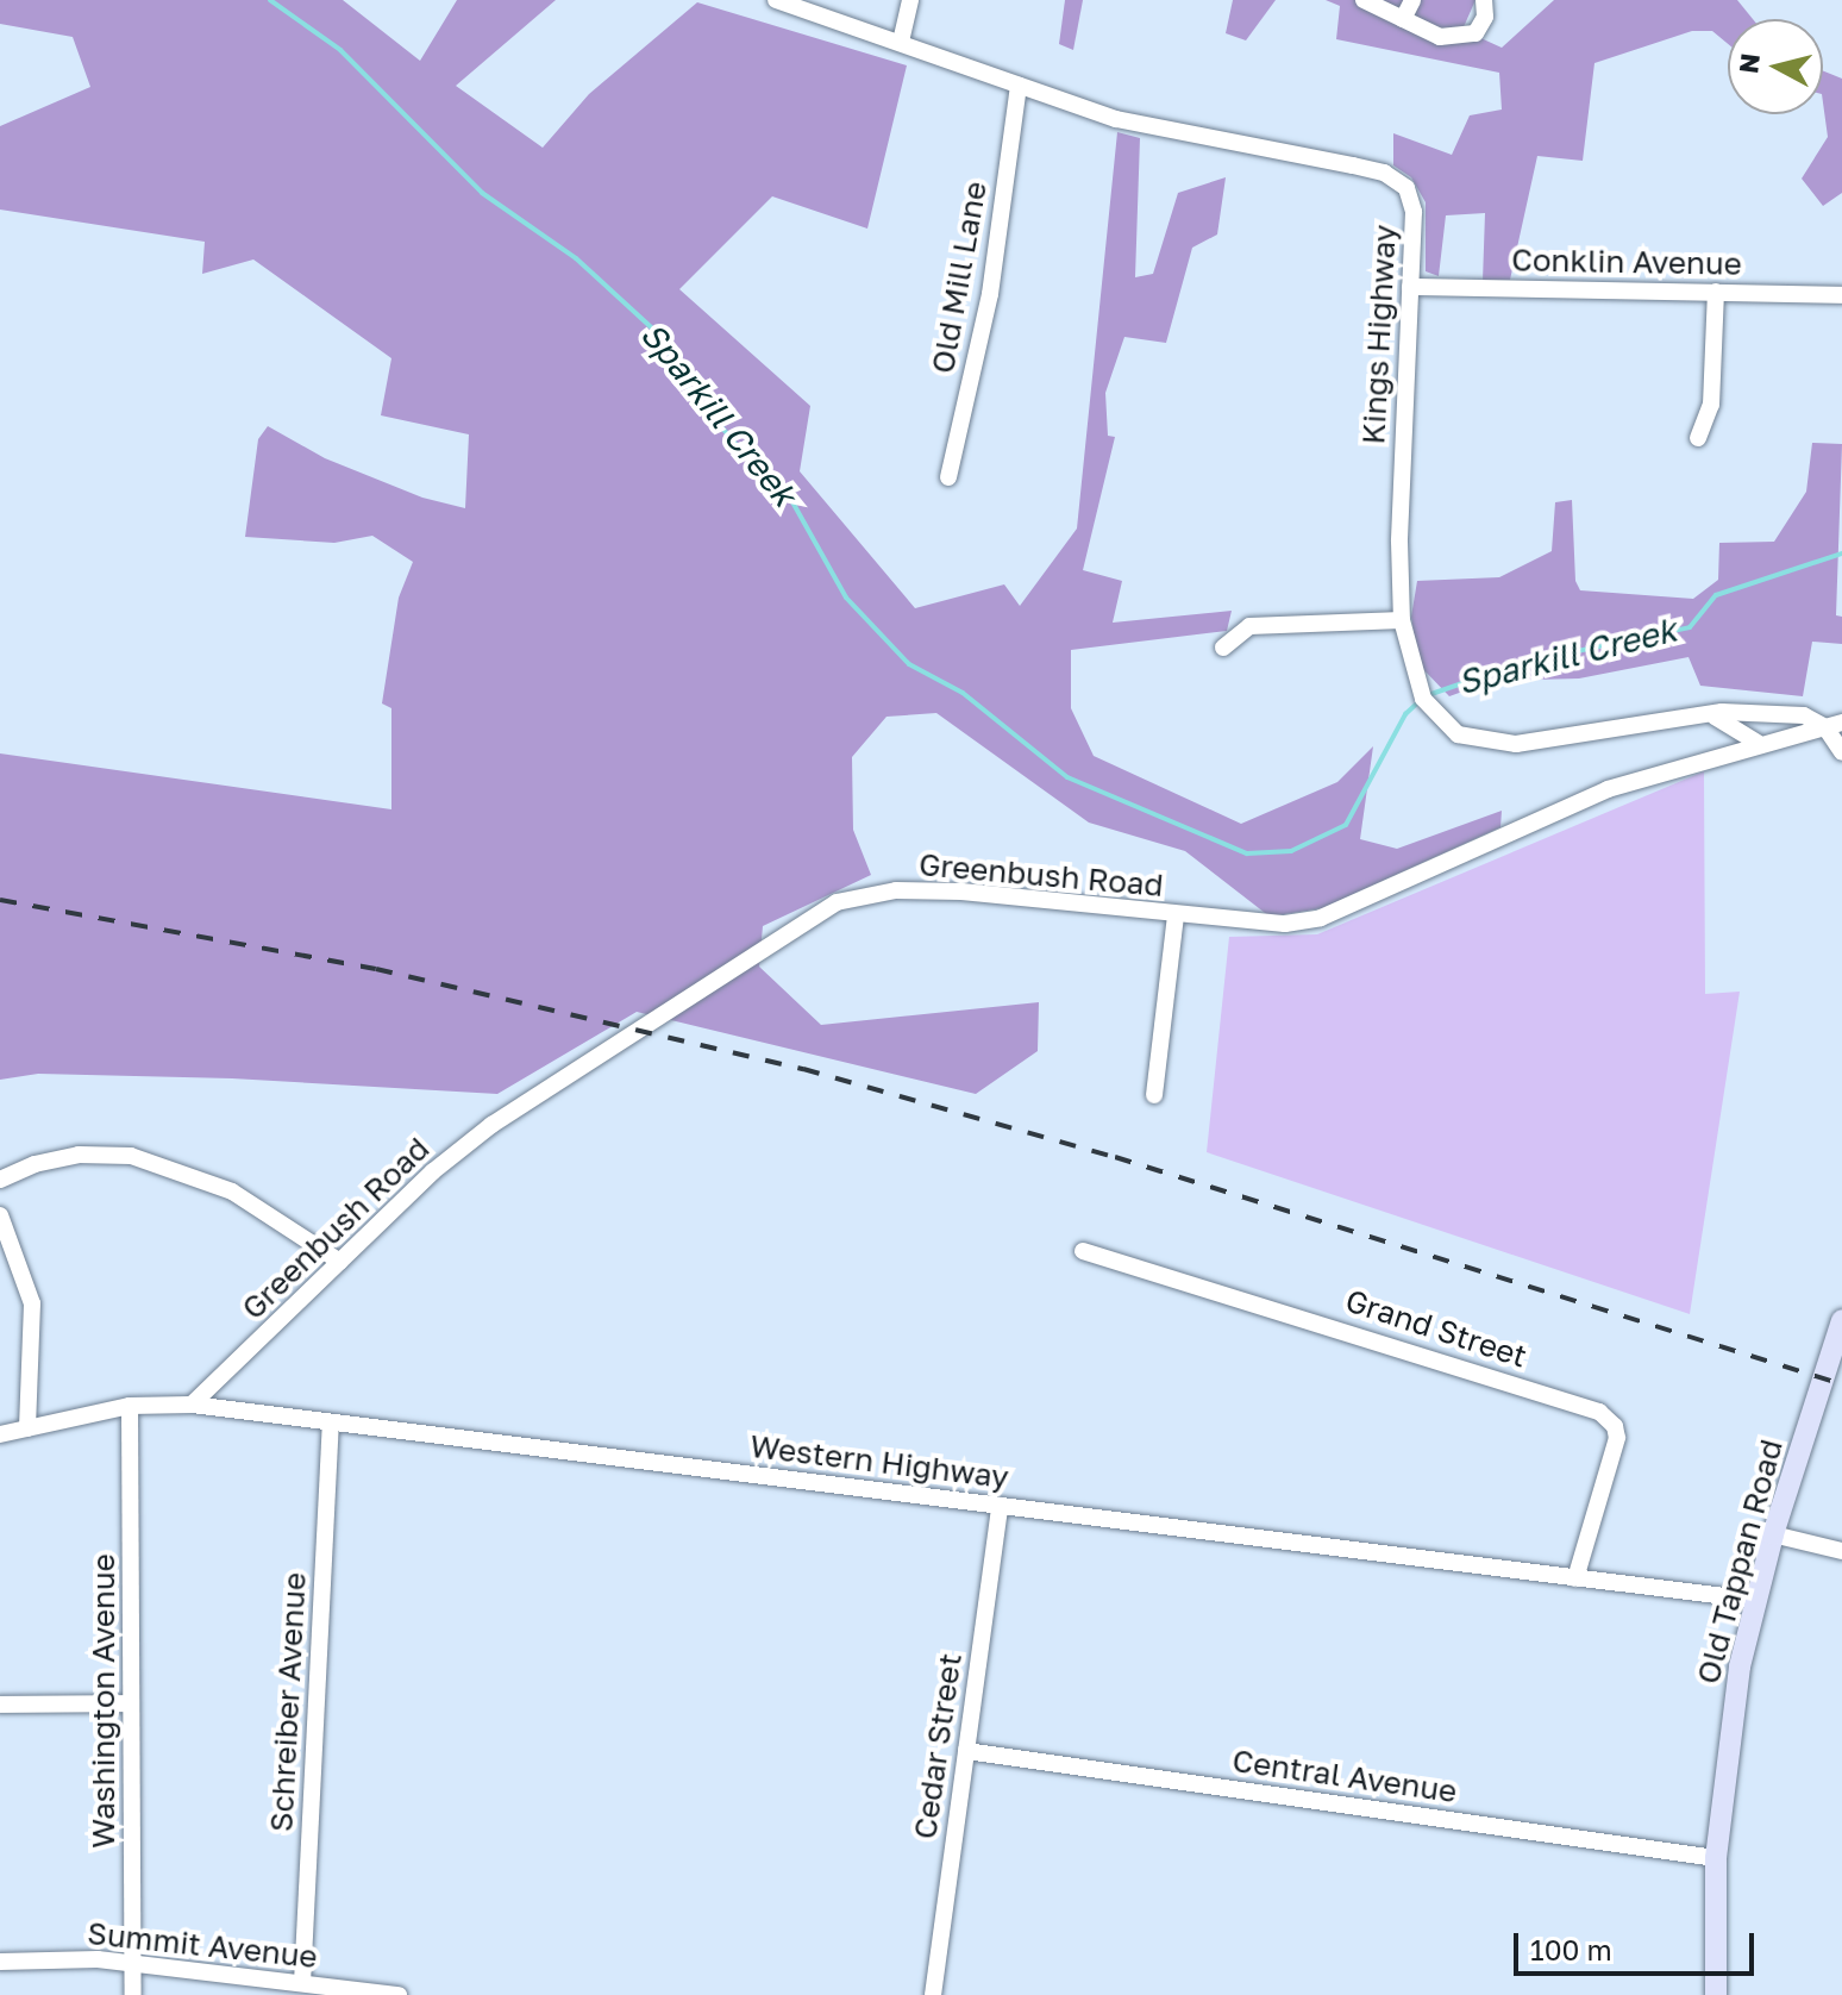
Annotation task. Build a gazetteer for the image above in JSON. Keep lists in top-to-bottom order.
{
  "streets": {
    "main road": ["Old Tappan Road"],
    "street": [
      "Conklin Avenue",
      "Old Mill Lane",
      "Kings Highway",
      "Greenbush Road",
      "Grand Street",
      "Western Highway",
      "Washington Avenue",
      "Schreiber Avenue",
      "Cedar Street",
      "Central Avenue",
      "Summit Avenue"
    ]
  },
  "crossings": [
    ["Conklin Avenue", "Kings Highway"],
    ["Old Mill Lane", "Kings Highway"],
    ["Kings Highway", "Greenbush Road"],
    ["Greenbush Road", "Western Highway"],
    ["Grand Street", "Western Highway"],
    ["Western Highway", "Old Tappan Road"],
    ["Western Highway", "Washington Avenue"],
    ["Western Highway", "Schreiber Avenue"],
    ["Western Highway", "Cedar Street"],
    ["Old Tappan Road", "Central Avenue"],
    ["Washington Avenue", "Summit Avenue"],
    ["Schreiber Avenue", "Summit Avenue"],
    ["Cedar Street", "Central Avenue"]
  ],
  "water": ["Sparkill Creek"],
  "scale_bar": "100 m",
  "north": "left"
}
